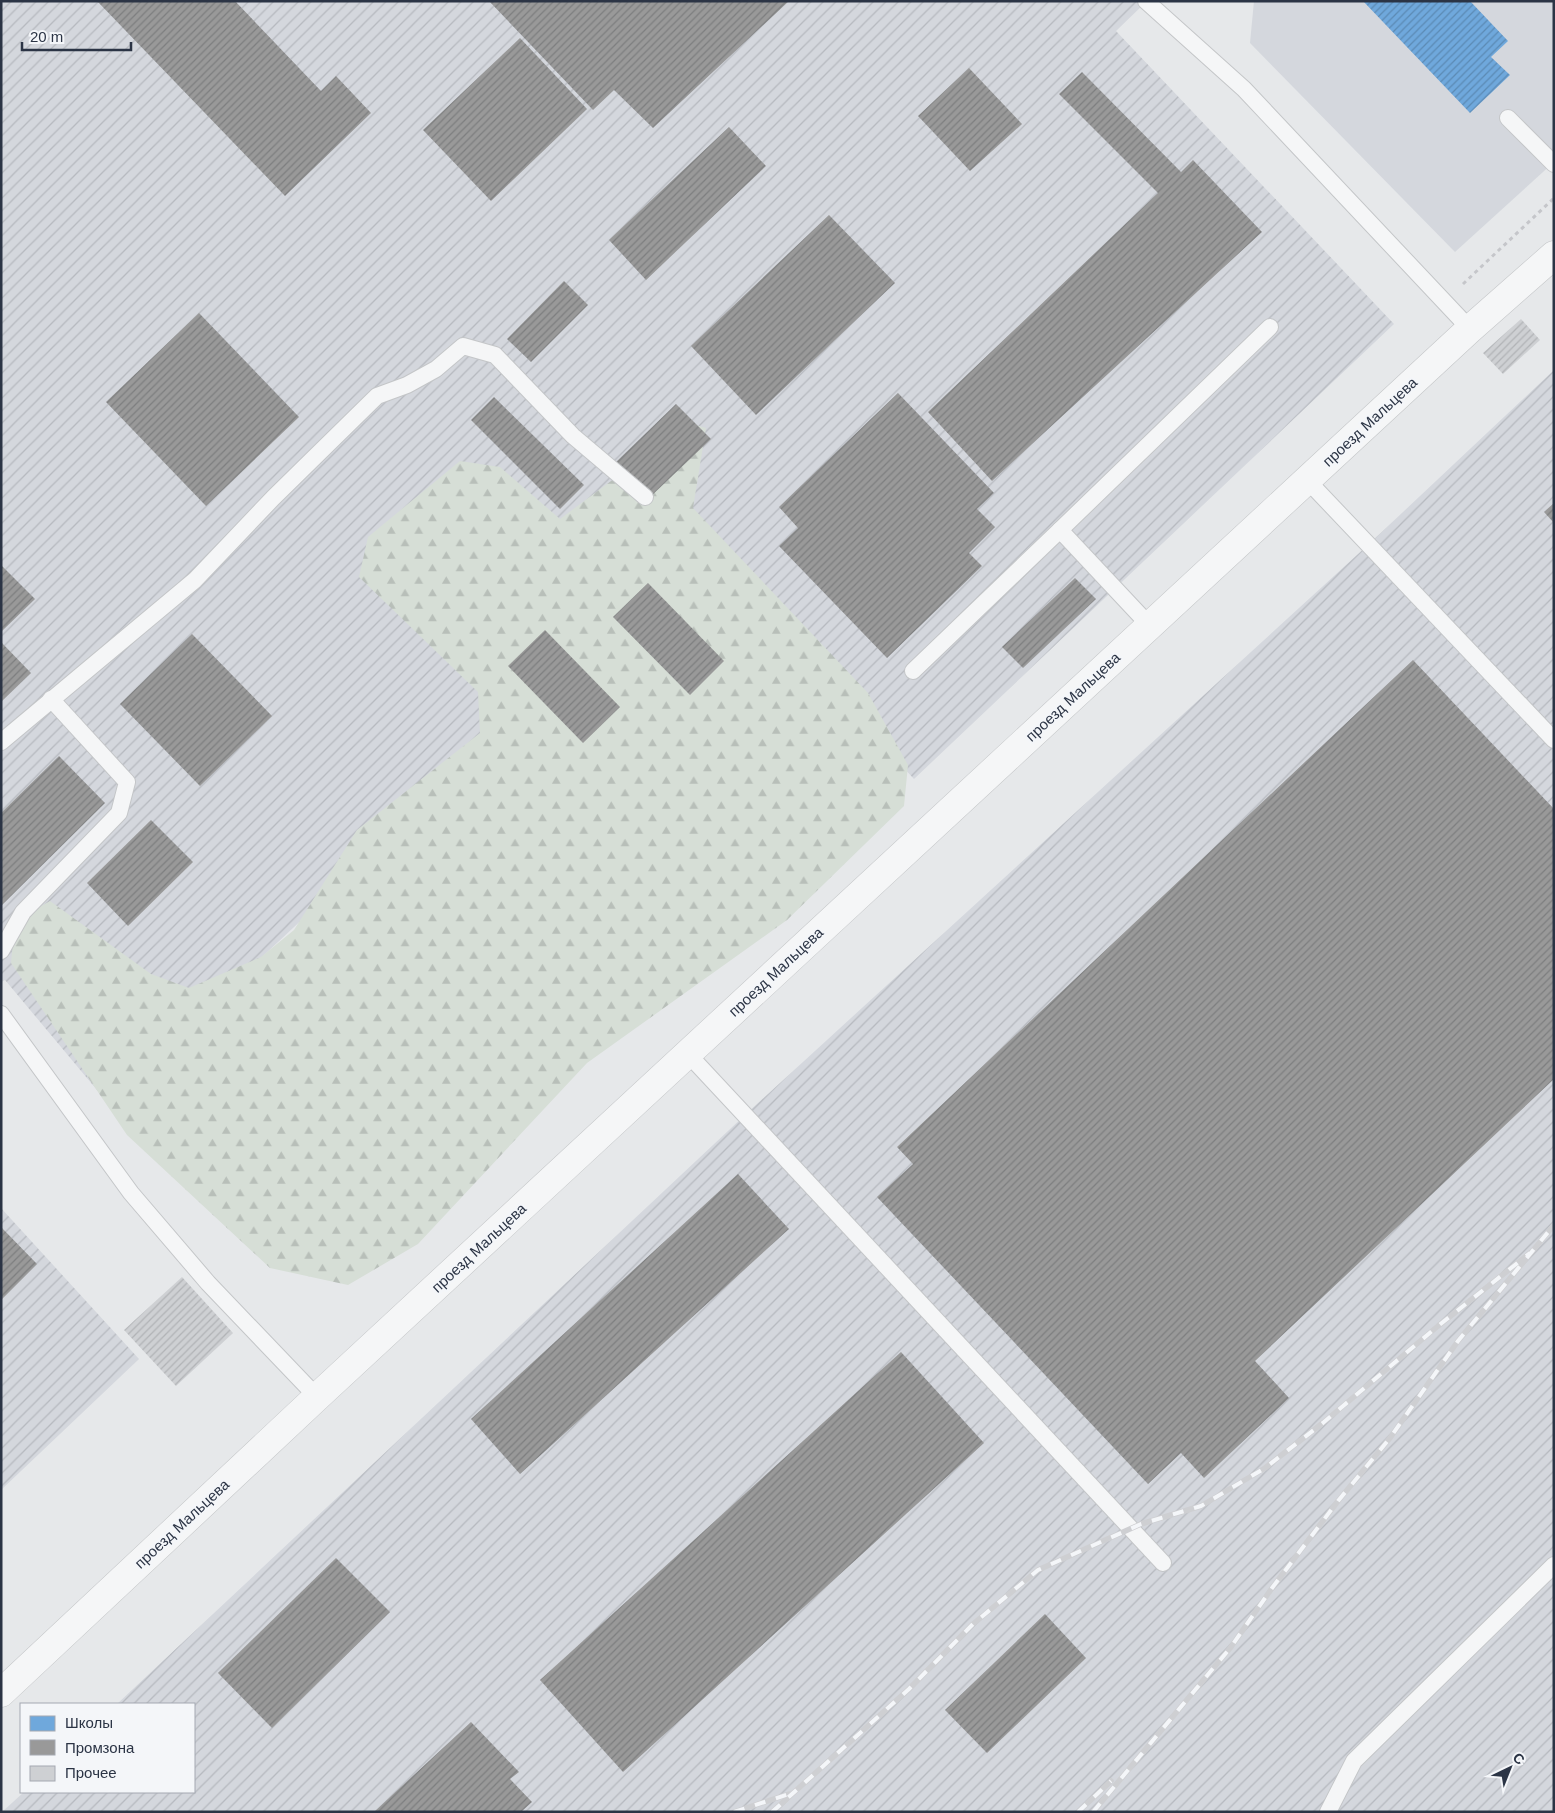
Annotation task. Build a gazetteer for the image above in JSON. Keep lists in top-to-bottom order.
{
  "streets": {
    "street": ["проезд Мальцева"]
  },
  "legend": ["Школы", "Промзона", "Прочее"],
  "scale_bar": "20 m",
  "north": "top right"
}
